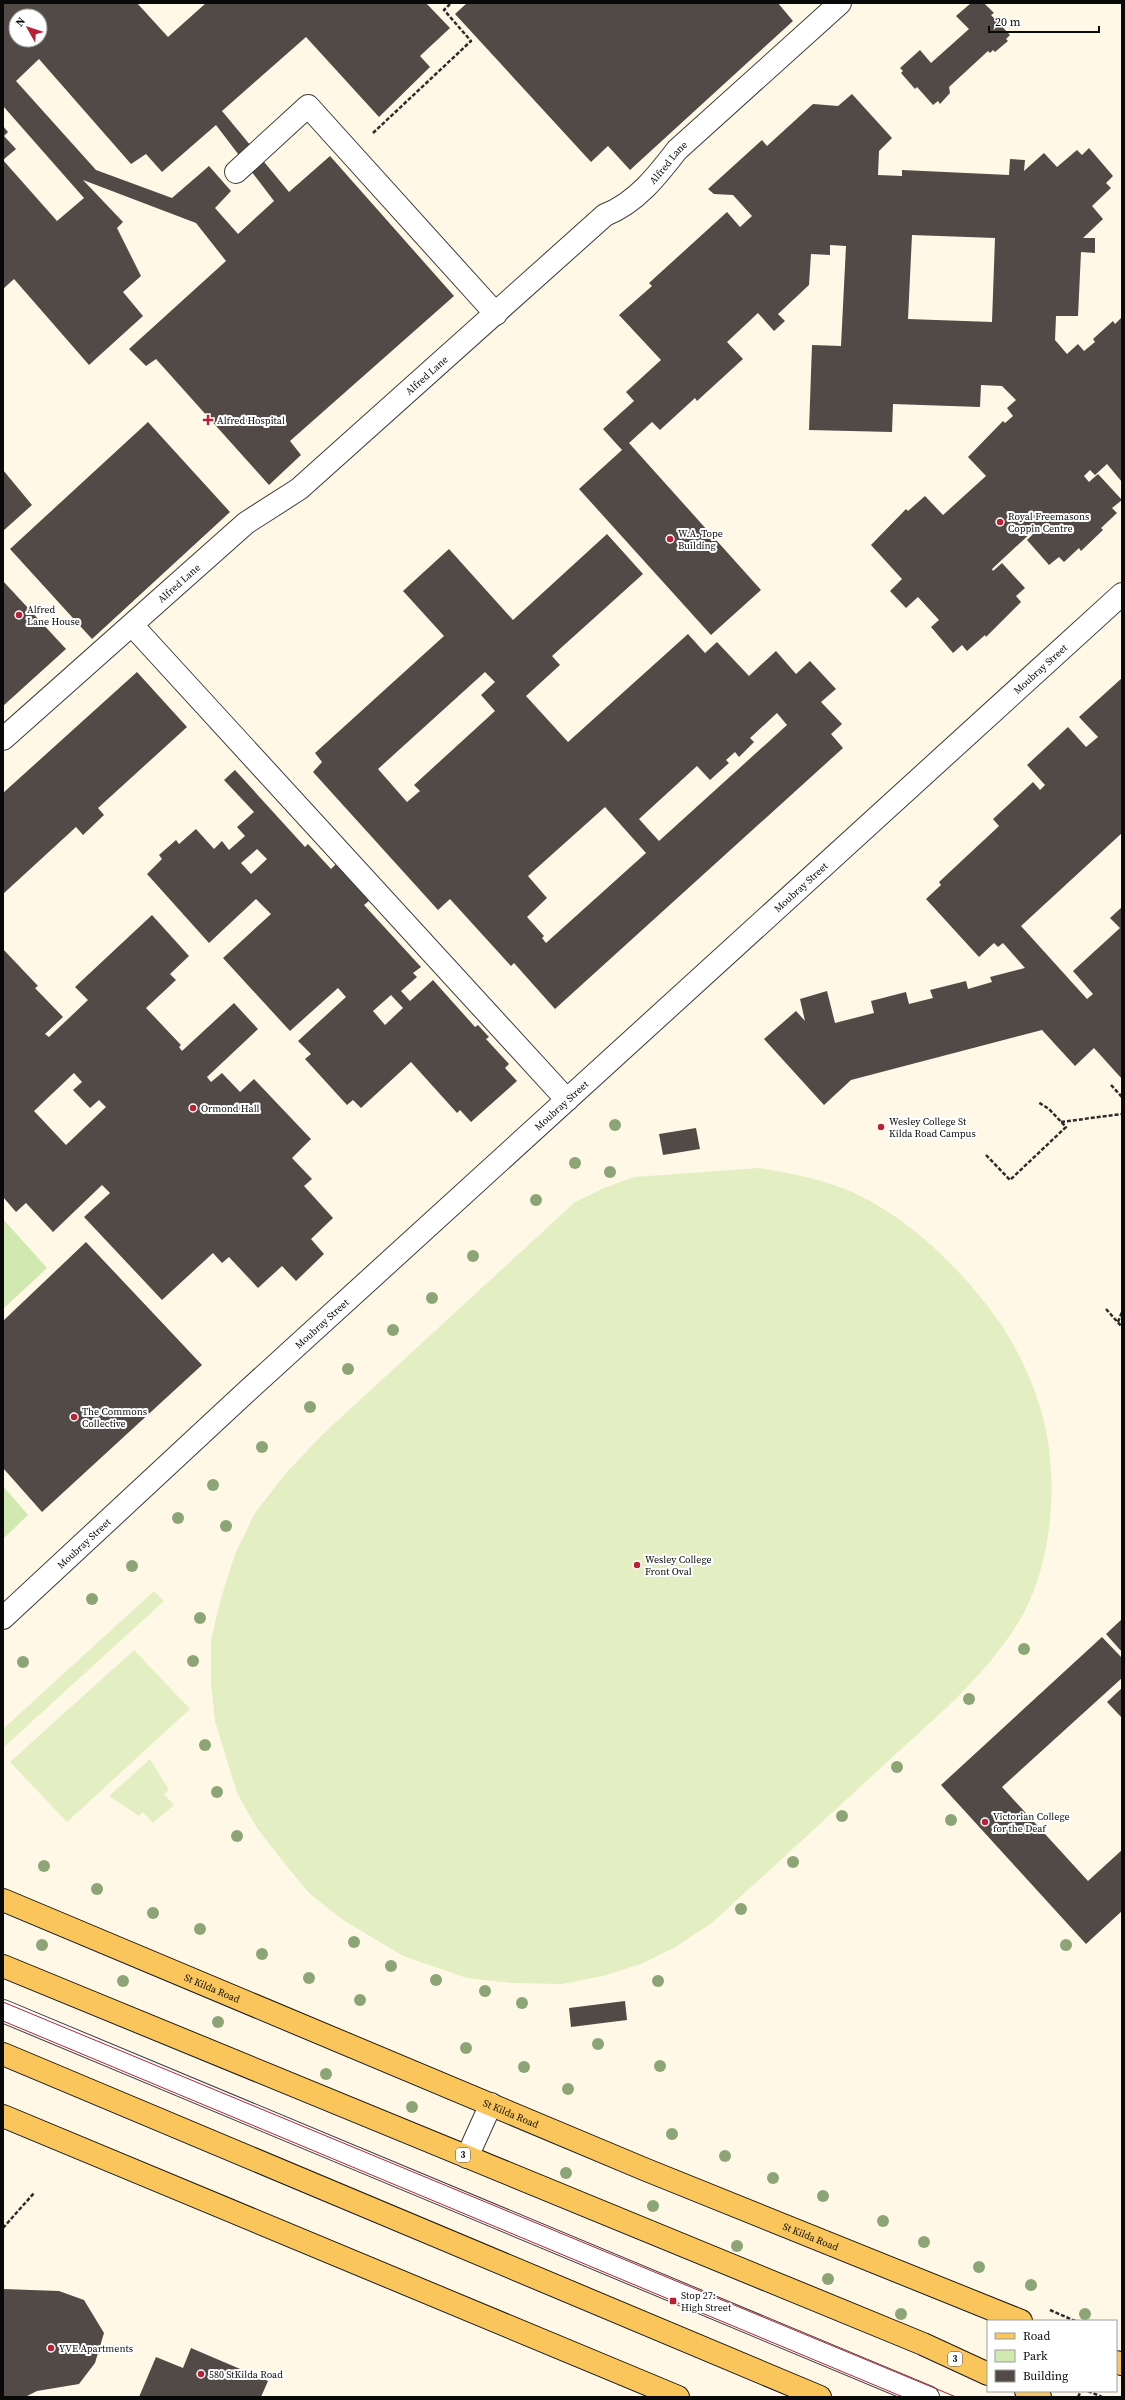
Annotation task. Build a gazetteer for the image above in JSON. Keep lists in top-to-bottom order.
{
  "streets": {
    "main road": ["St Kilda Road", "3"],
    "street": ["Alfred Lane", "Moubray Street"]
  },
  "places": {
    "health": ["Alfred Hospital"],
    "other": [
      "Royal Freemasons Coppin Centre",
      "W.A. Tope Building",
      "Alfred Lane House",
      "Ormond Hall",
      "Wesley College St Kilda Road Campus",
      "The Commons Collective",
      "Wesley College Front Oval",
      "Victorian College for the Deaf",
      "YVE Apartments",
      "580 StKilda Road"
    ],
    "transit": ["Stop 27: High Street"]
  },
  "legend": ["Road", "Park", "Building"],
  "scale_bar": "20 m",
  "north": "top left"
}
